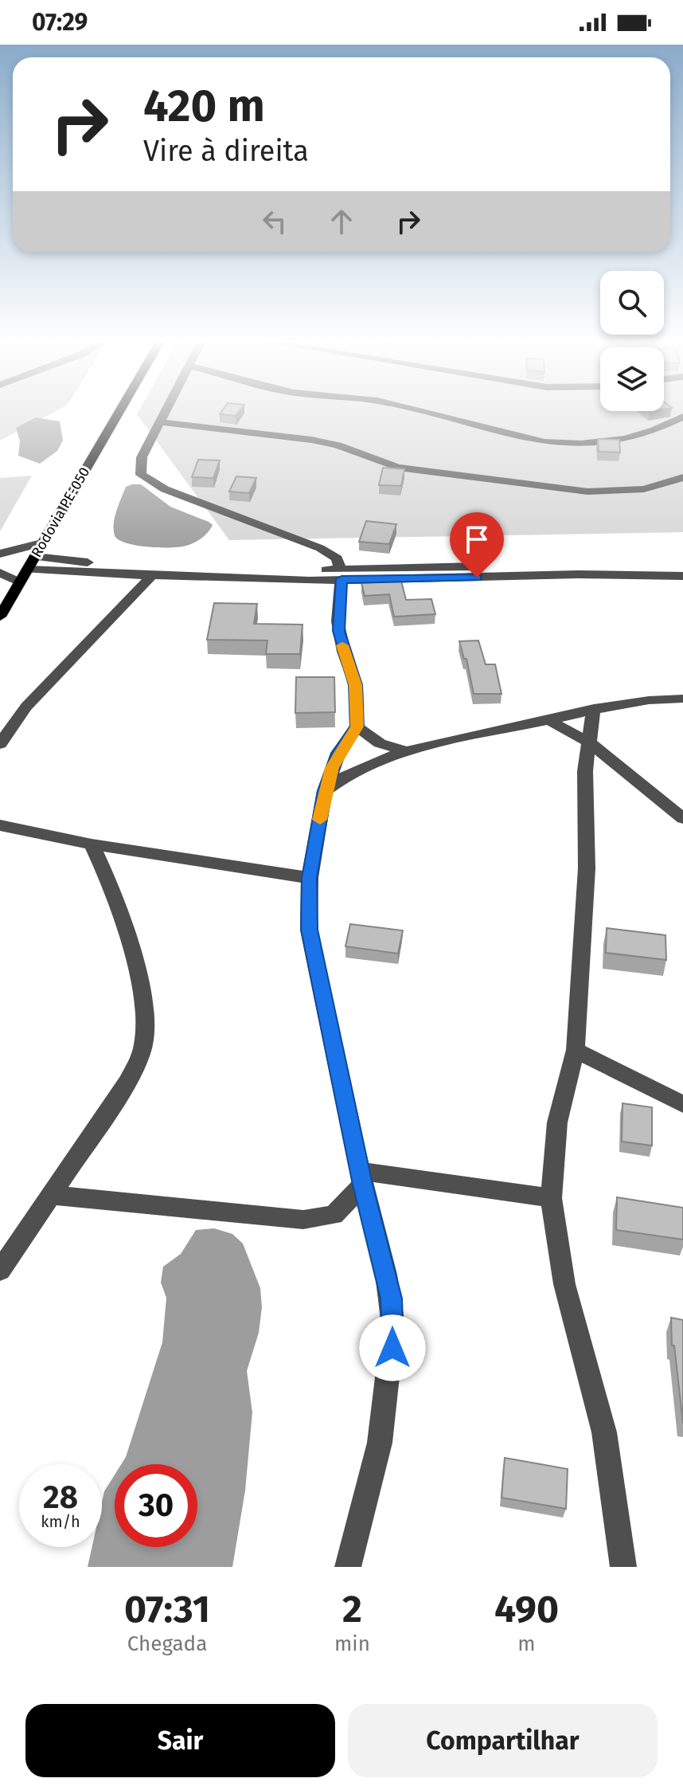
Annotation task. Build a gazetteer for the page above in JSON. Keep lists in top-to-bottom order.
{
  "streets": {
    "main road": ["Rodovia PE-050"]
  },
  "page": {
    "status": "07:29",
    "turn": ["420 m", "Vire à direita"],
    "speed": "28 km/h",
    "limit": "30",
    "eta": [
      "07:31",
      "Chegada",
      "2",
      "min",
      "490",
      "m"
    ],
    "buttons": ["Sair", "Compartilhar"]
  }
}
